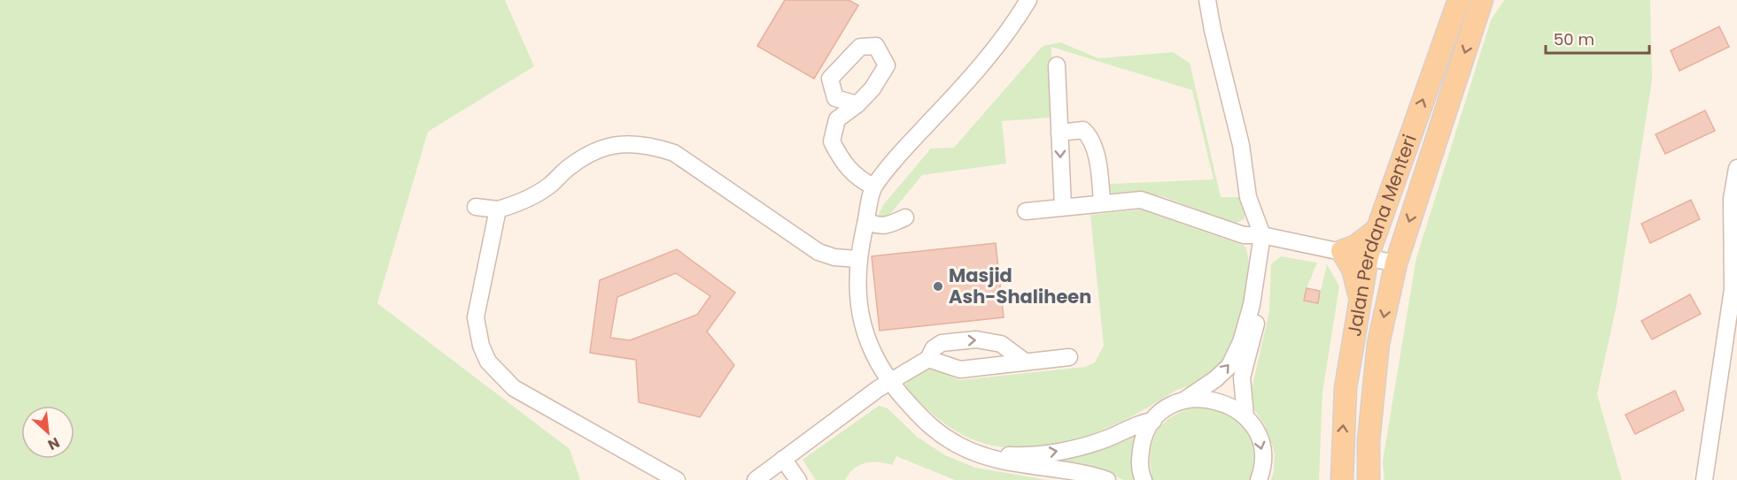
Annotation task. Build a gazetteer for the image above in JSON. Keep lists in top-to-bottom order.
{
  "streets": {
    "main road": ["Jalan Perdana Menteri"]
  },
  "places": ["Masjid Ash-Shaliheen"],
  "scale_bar": "50 m",
  "north": "bottom right"
}
